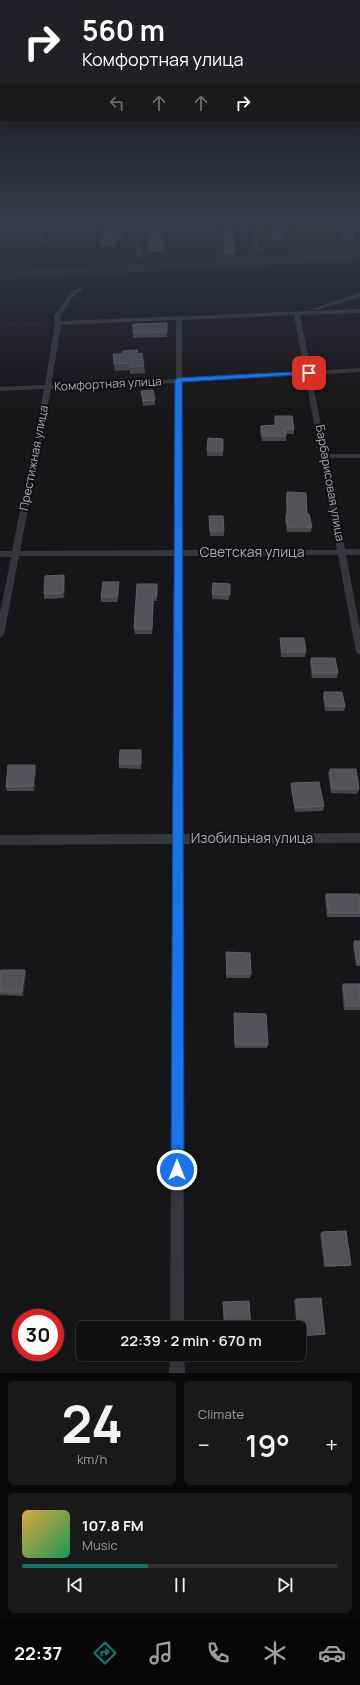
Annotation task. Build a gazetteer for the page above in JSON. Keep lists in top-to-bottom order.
{
  "streets": {
    "street": [
      "Комфортная улица",
      "Престижная улица",
      "Барбарисовая улица",
      "Светская улица",
      "Изобильная улица"
    ]
  },
  "crossings": [
    ["Комфортная улица", "Престижная улица"],
    ["Комфортная улица", "Барбарисовая улица"],
    ["Престижная улица", "Светская улица"],
    ["Барбарисовая улица", "Светская улица"]
  ],
  "page": {
    "turn": ["560 m", "Комфортная улица"],
    "limit": "30",
    "trip": "22:39 · 2 min · 670 m",
    "tile": [
      ["24", "km/h"],
      "Climate"
    ],
    "heat": ["−", "19°", "+"],
    "song": ["107.8 FM", "Music"],
    "tabs": "22:37"
  }
}
